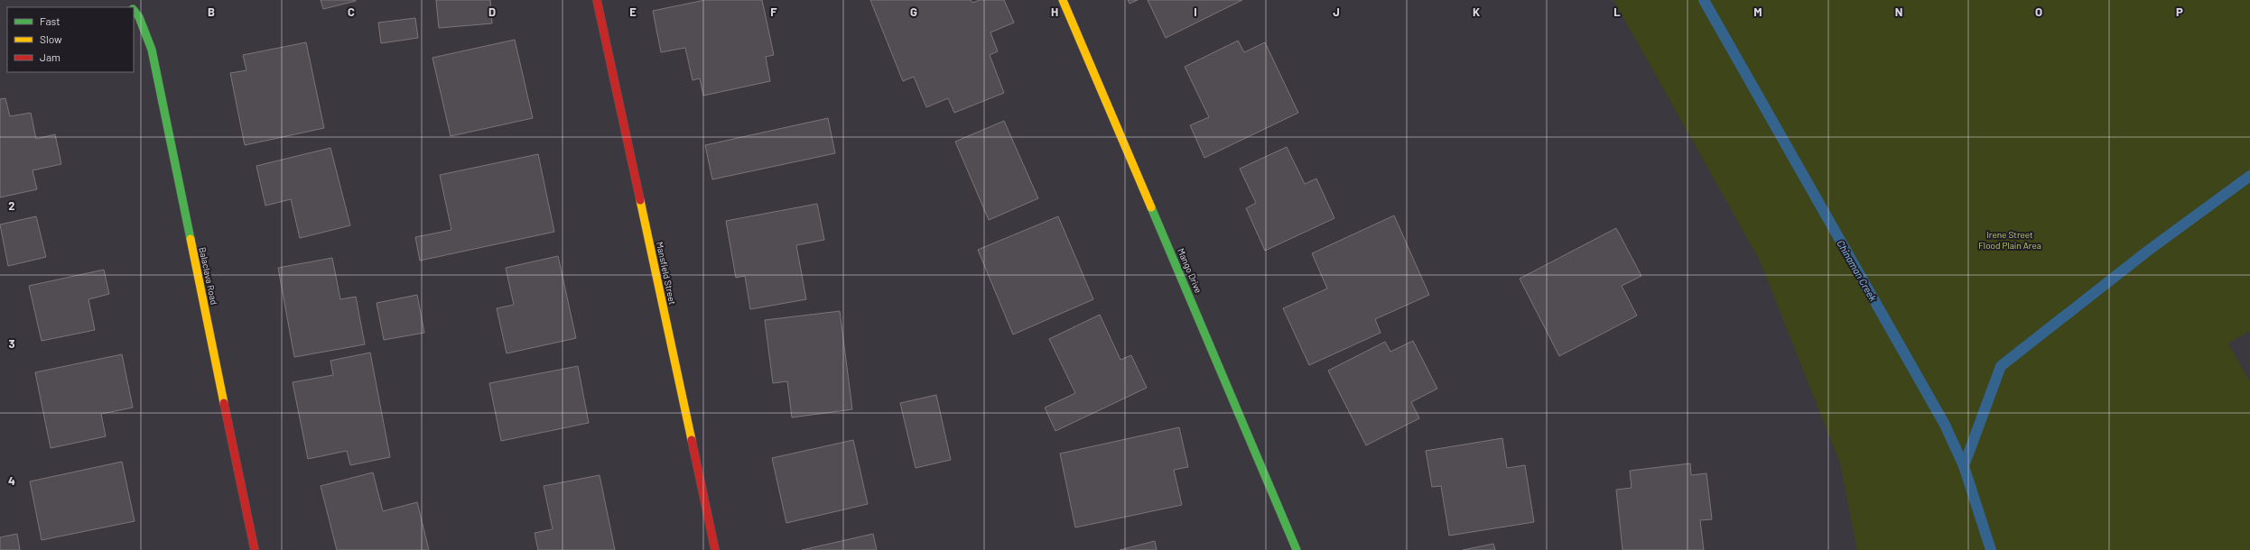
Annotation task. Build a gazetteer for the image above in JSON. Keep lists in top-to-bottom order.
{
  "streets": {
    "street": ["Mango Drive", "Mansfield Street", "Balaclava Road"]
  },
  "water": ["Chinaman Creek"],
  "parks": ["Irene Street Flood Plain Area"],
  "legend": ["Fast", "Slow", "Jam"],
  "grid": {
    "columns": [
      "B",
      "C",
      "D",
      "E",
      "F",
      "G",
      "H",
      "I",
      "J",
      "K",
      "L",
      "M",
      "N",
      "O",
      "P"
    ],
    "rows": ["2", "3", "4"]
  }
}
